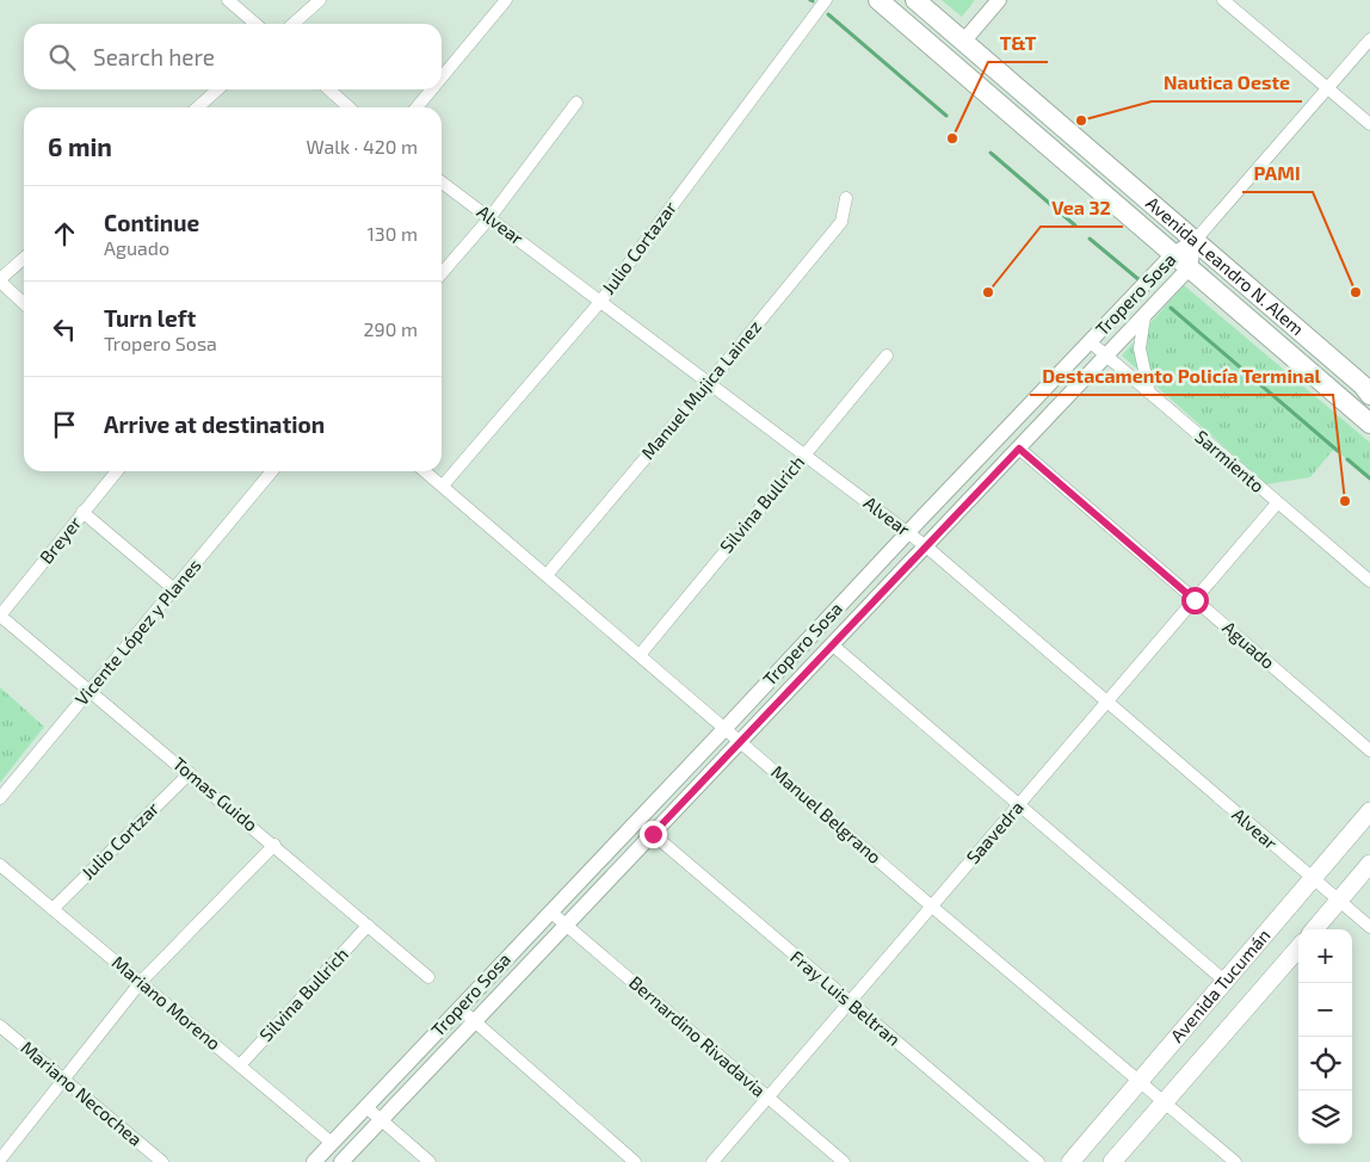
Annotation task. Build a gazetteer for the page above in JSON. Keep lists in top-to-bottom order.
{
  "streets": {
    "main road": ["Avenida Leandro N. Alem", "Avenida Tucumán"],
    "street": [
      "Alvear",
      "Julio Cortazar",
      "Tropero Sosa",
      "Manuel Mujica Lainez",
      "Sarmiento",
      "Silvina Bullrich",
      "Breyer",
      "Vicente López y Planes",
      "Aguado",
      "Tomas Guido",
      "Manuel Belgrano",
      "Saavedra",
      "Julio Cortzar",
      "Fray Luis Beltran",
      "Mariano Moreno",
      "Bernardino Rivadavia",
      "Mariano Necochea"
    ]
  },
  "crossings": [
    ["Alvear", "Julio Cortazar"],
    ["Alvear", "Tropero Sosa"],
    ["Alvear", "Manuel Mujica Lainez"],
    ["Alvear", "Silvina Bullrich"],
    ["Alvear", "Saavedra"],
    ["Alvear", "Avenida Tucumán"],
    ["Julio Cortazar", "Manuel Belgrano"],
    ["Avenida Leandro N. Alem", "Tropero Sosa"],
    ["Tropero Sosa", "Sarmiento"],
    ["Tropero Sosa", "Aguado"],
    ["Tropero Sosa", "Manuel Belgrano"],
    ["Tropero Sosa", "Fray Luis Beltran"],
    ["Tropero Sosa", "Mariano Moreno"],
    ["Tropero Sosa", "Bernardino Rivadavia"],
    ["Manuel Mujica Lainez", "Manuel Belgrano"],
    ["Sarmiento", "Saavedra"],
    ["Silvina Bullrich", "Tomas Guido"],
    ["Silvina Bullrich", "Manuel Belgrano"],
    ["Silvina Bullrich", "Mariano Moreno"],
    ["Breyer", "Tomas Guido"],
    ["Vicente López y Planes", "Tomas Guido"],
    ["Aguado", "Saavedra"],
    ["Tomas Guido", "Julio Cortzar"],
    ["Manuel Belgrano", "Saavedra"],
    ["Manuel Belgrano", "Avenida Tucumán"],
    ["Saavedra", "Fray Luis Beltran"],
    ["Saavedra", "Bernardino Rivadavia"],
    ["Julio Cortzar", "Mariano Moreno"]
  ],
  "places": [
    "Nautica Oeste",
    "T&T",
    "Vea 32",
    "PAMI",
    "Destacamento Policía Terminal"
  ],
  "page": {
    "search": "Search here",
    "heading": ["6 min", "Walk · 420 m"],
    "list": [
      ["Continue", "Aguado", "130 m"],
      ["Turn left", "Tropero Sosa", "290 m"],
      "Arrive at destination"
    ],
    "map_buttons": ["+", "−"]
  }
}
